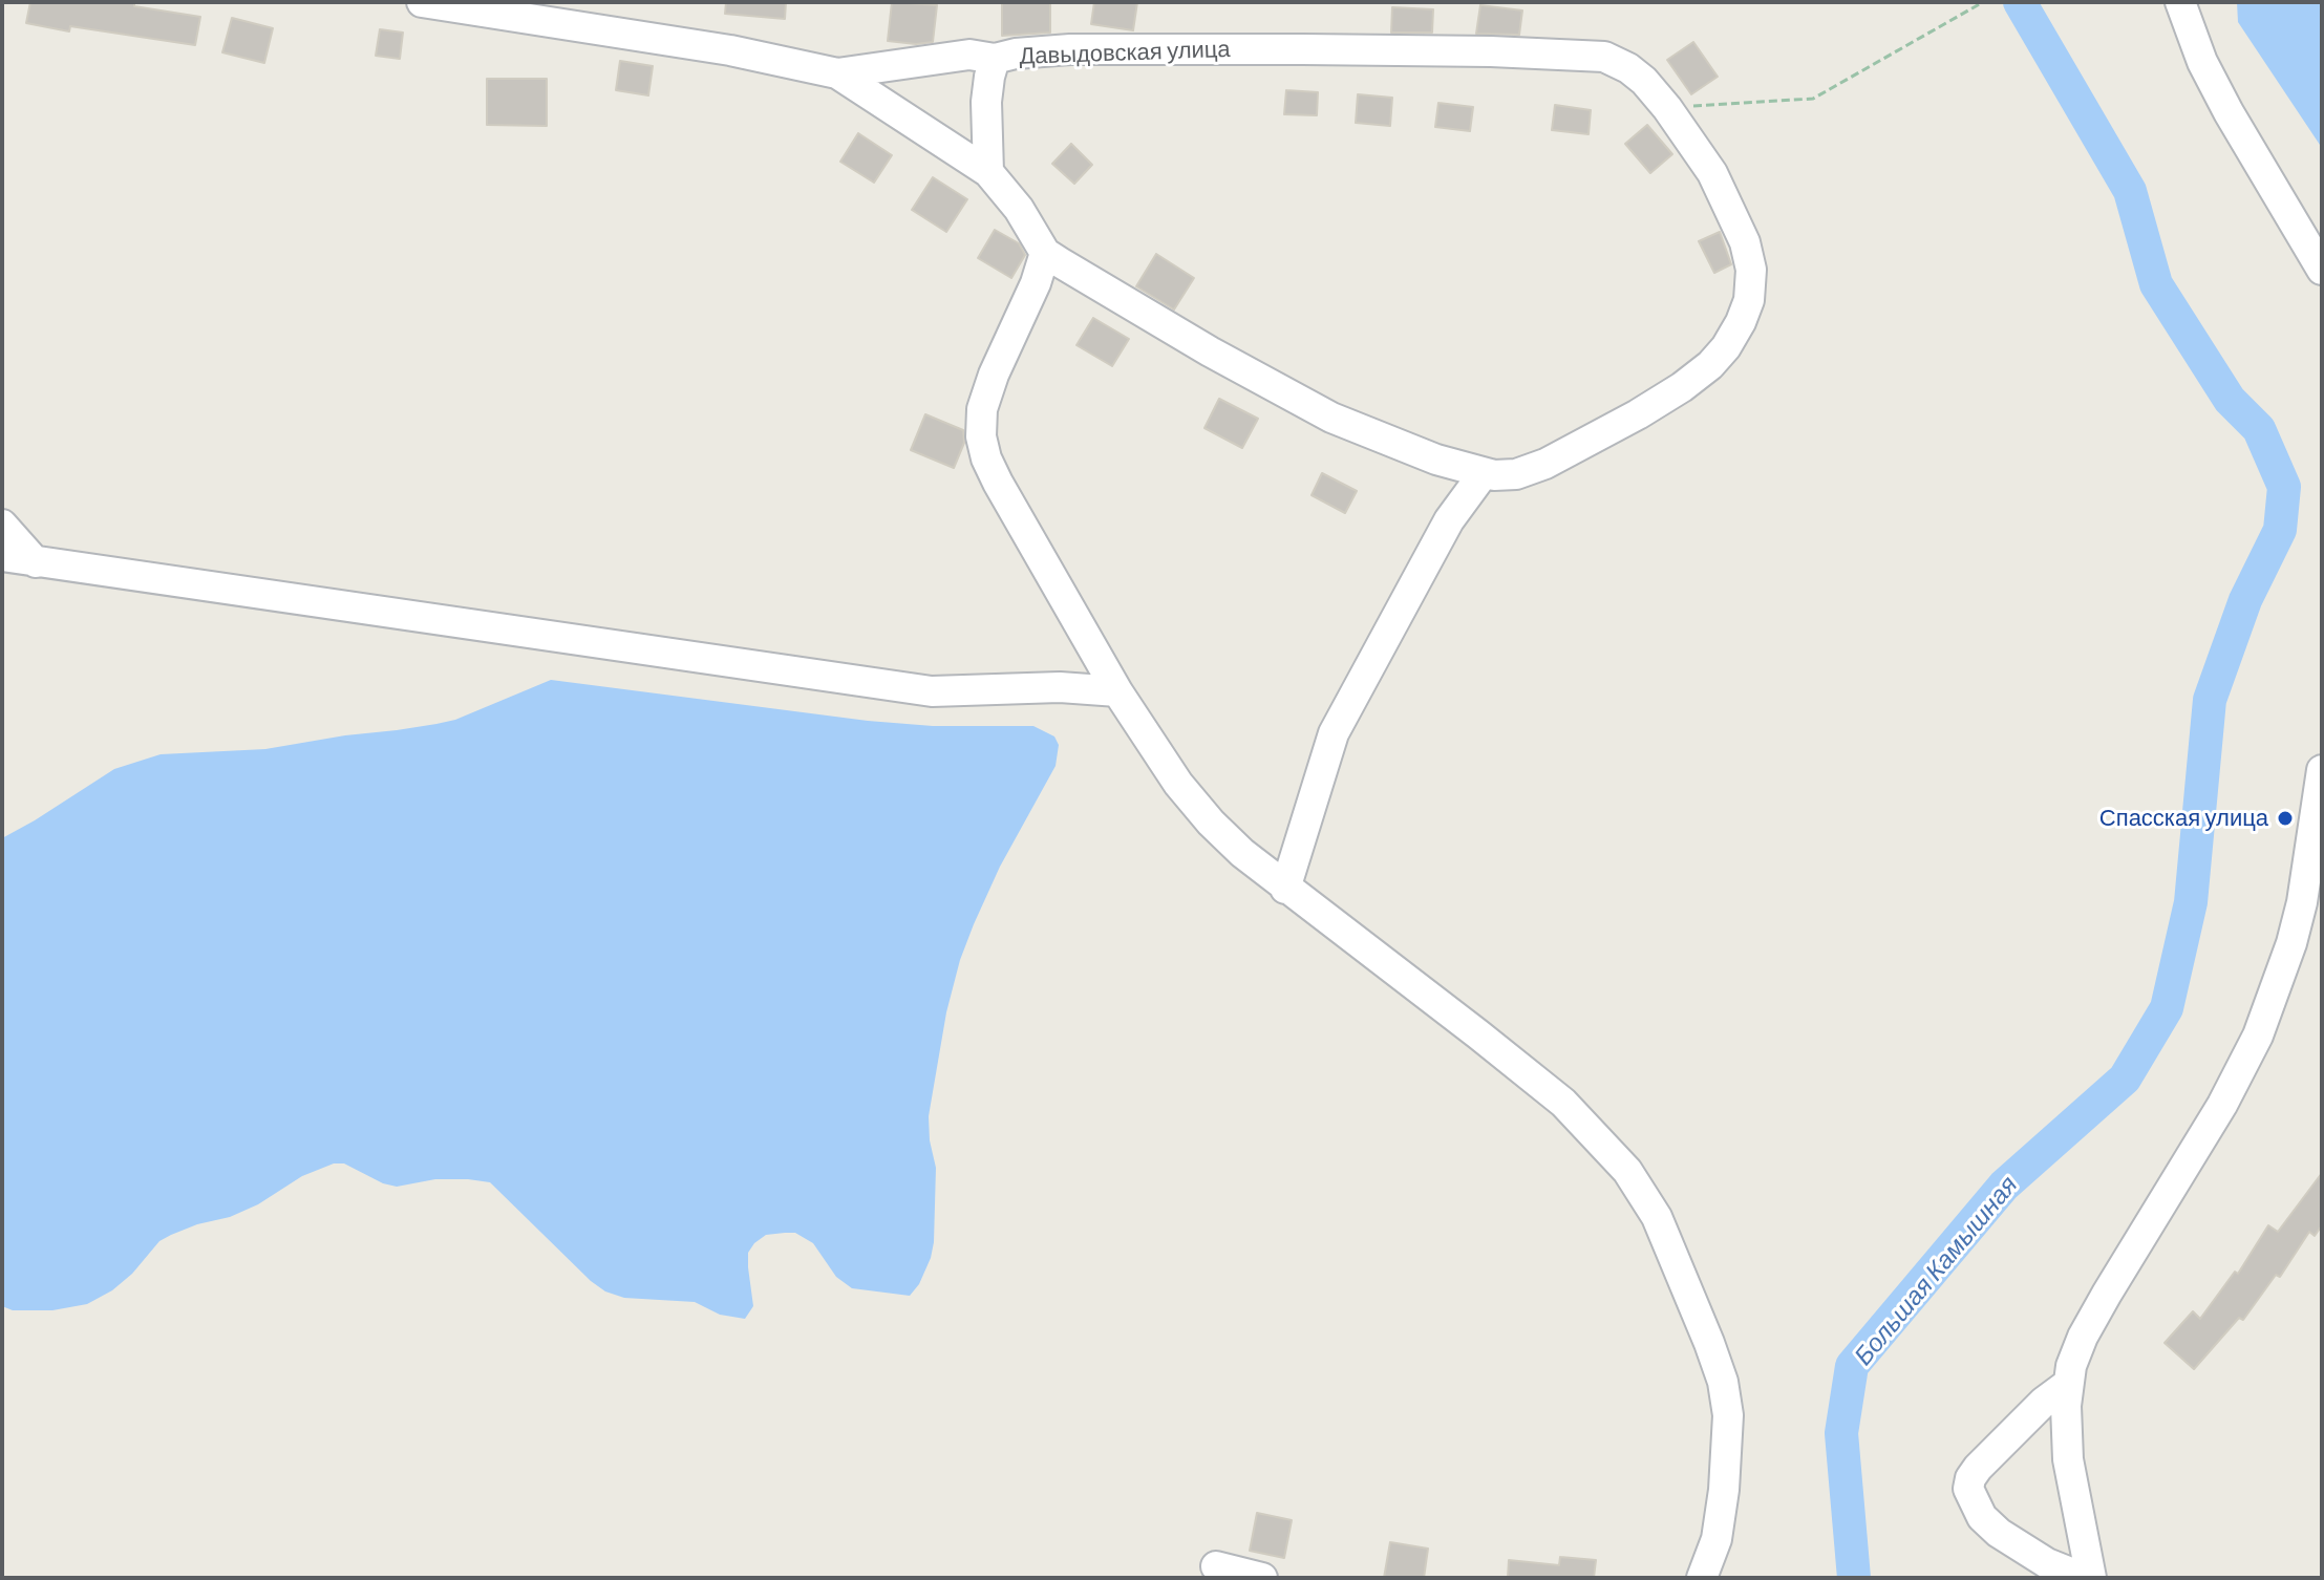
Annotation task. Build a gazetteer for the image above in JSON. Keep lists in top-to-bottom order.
{
  "streets": {
    "street": ["Давыдовская улица"]
  },
  "water": ["Большая Камышная"],
  "places": ["Спасская улица"]
}
